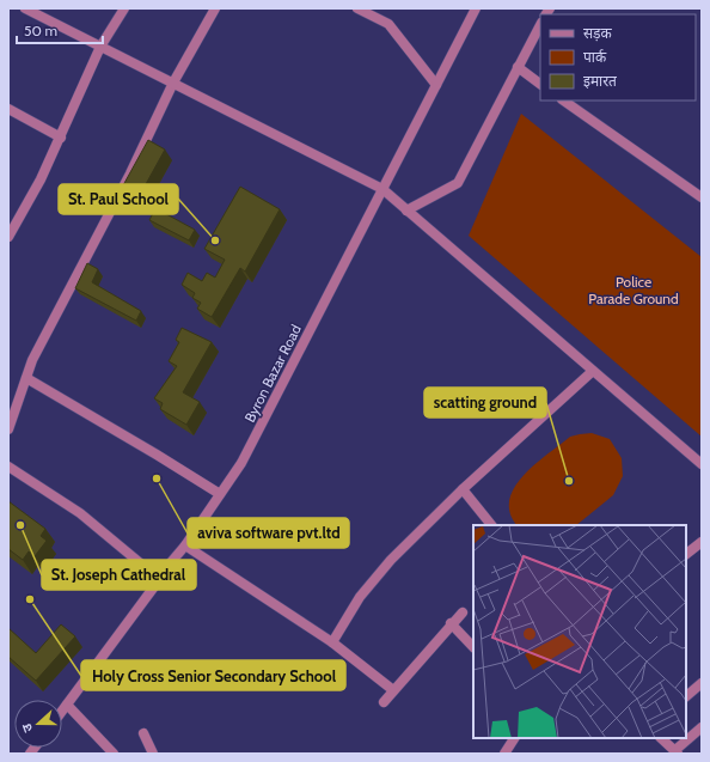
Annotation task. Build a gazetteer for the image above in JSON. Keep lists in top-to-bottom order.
{
  "streets": {
    "street": ["Byron Bazar Road"]
  },
  "parks": ["Police Parade Ground"],
  "places": [
    "St. Paul School",
    "aviva software pvt.ltd",
    "scatting ground",
    "St. Joseph Cathedral",
    "Holy Cross Senior Secondary School"
  ],
  "legend": ["सड़क", "पार्क", "इमारत"],
  "scale_bar": "50 m",
  "north": "left"
}
